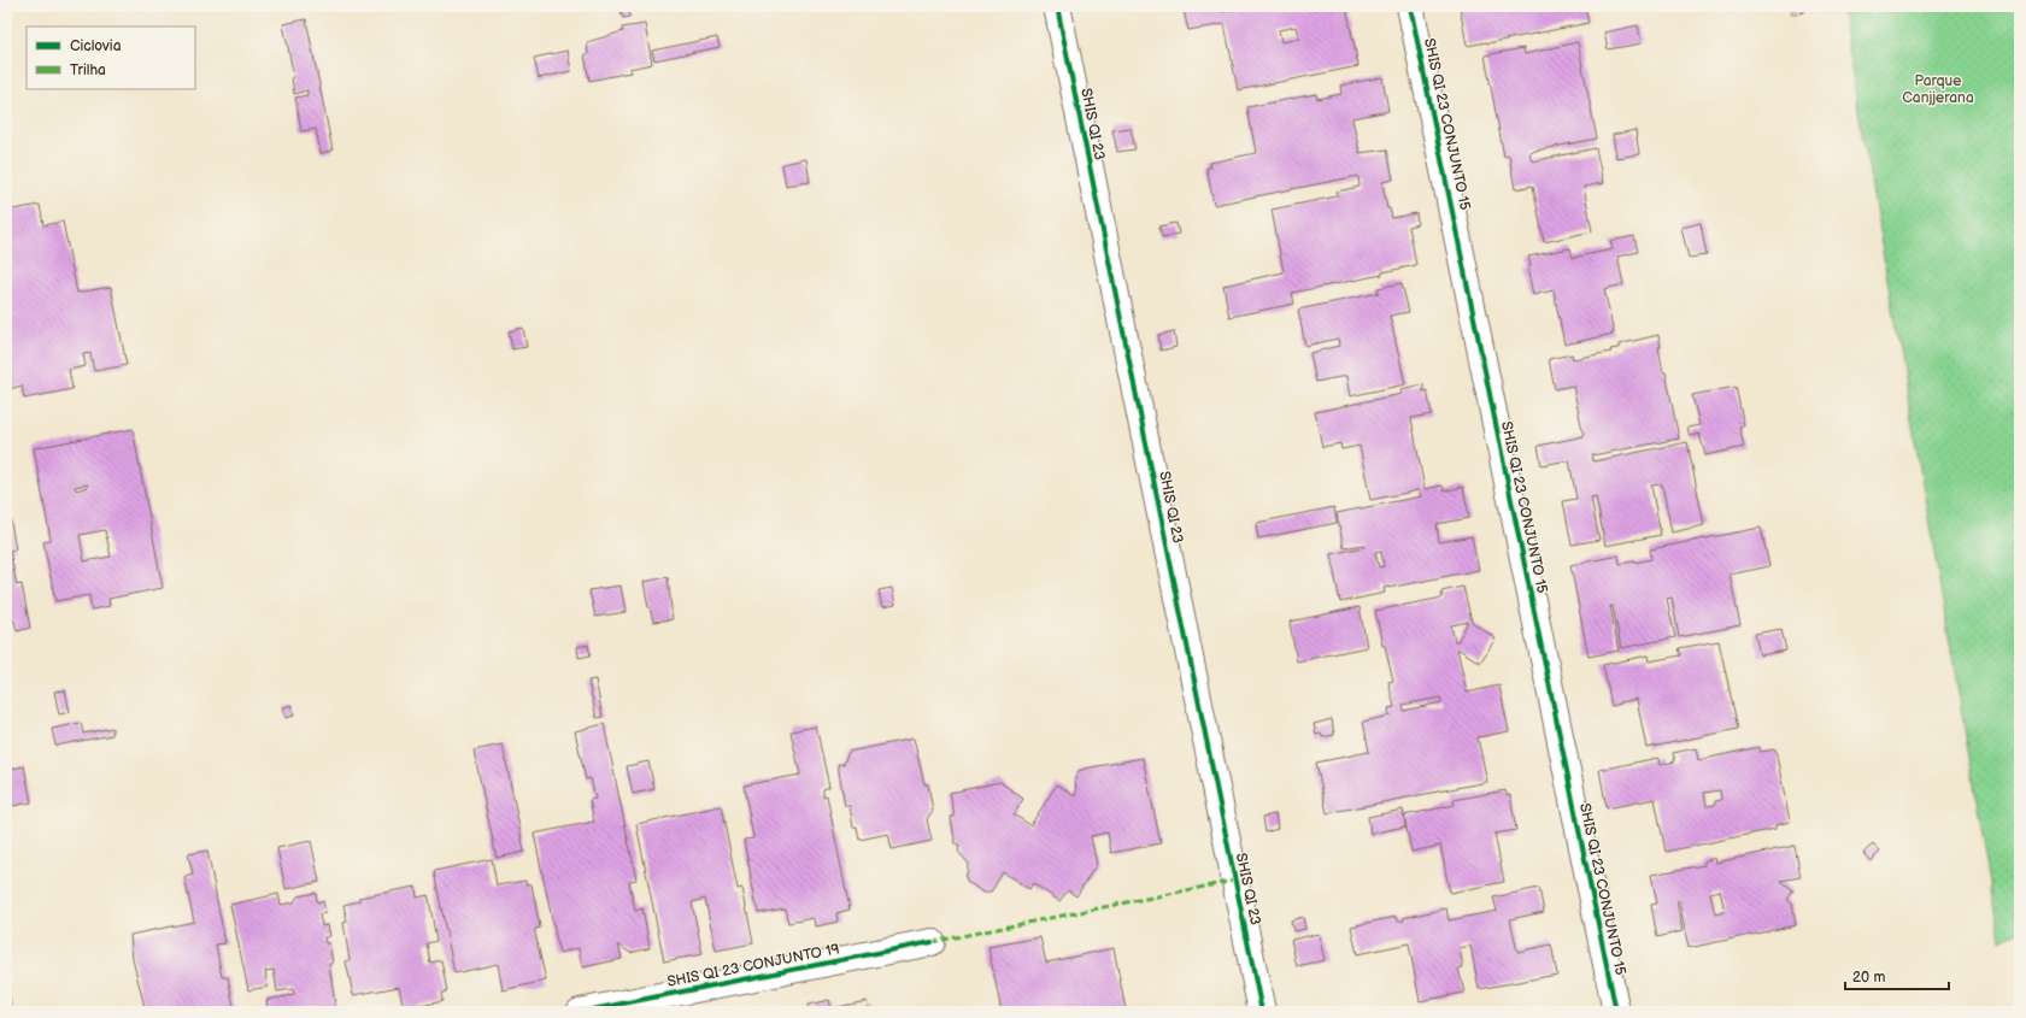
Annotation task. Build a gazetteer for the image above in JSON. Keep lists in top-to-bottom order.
{
  "streets": {
    "street": ["SHIS QI 23", "SHIS QI 23 CONJUNTO 15", "SHIS QI 23 CONJUNTO 19"]
  },
  "parks": ["Parque Canjjerana"],
  "legend": ["Ciclovia", "Trilha"],
  "scale_bar": "20 m"
}
